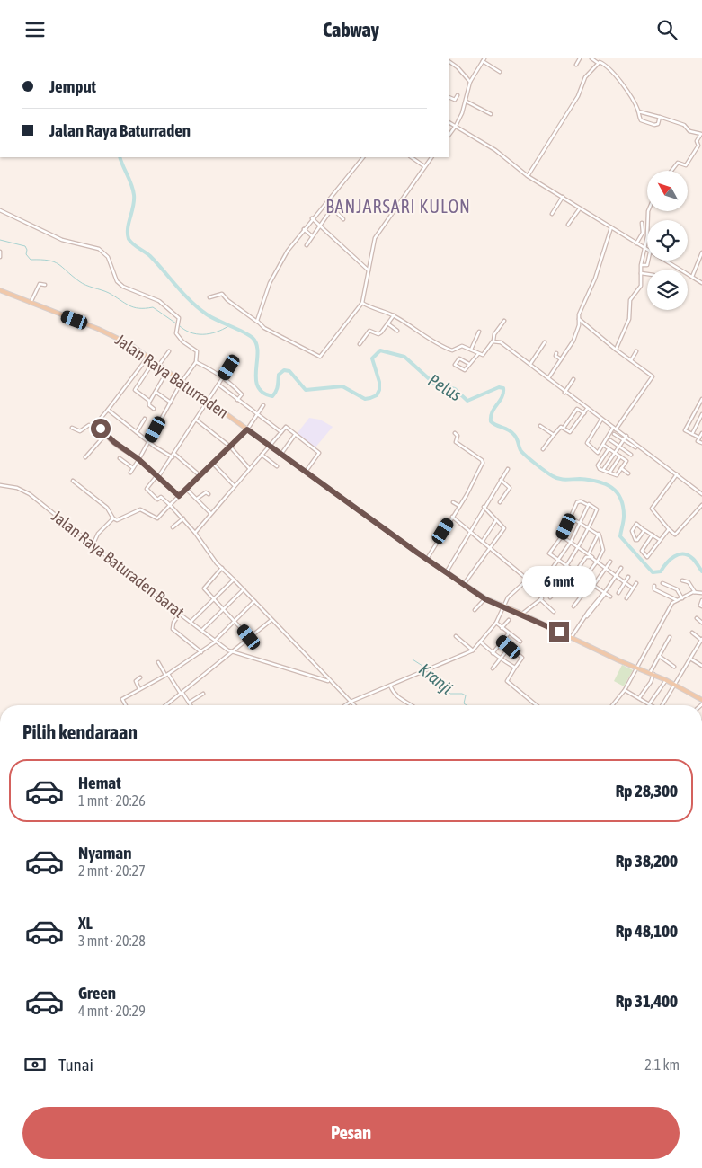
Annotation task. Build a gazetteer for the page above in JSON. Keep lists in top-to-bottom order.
{
  "streets": {
    "main road": ["Jalan Raya Baturraden"],
    "street": ["Jalan Raya Baturaden Barat"]
  },
  "districts": ["BANJARSARI KULON"],
  "water": ["Pelus", "Kranji"],
  "north": "top left",
  "page": {
    "header": "Cabway",
    "banner": ["Jemput", "Jalan Raya Baturraden"],
    "bubble": "6 mnt",
    "heading": "Pilih kendaraan",
    "list": [
      {
        "name": "Hemat",
        "note": "1 mnt · 20:26",
        "value": "Rp 28,300"
      },
      {
        "name": "Nyaman",
        "note": "2 mnt · 20:27",
        "value": "Rp 38,200"
      },
      {
        "name": "XL",
        "note": "3 mnt · 20:28",
        "value": "Rp 48,100"
      },
      {
        "name": "Green",
        "note": "4 mnt · 20:29",
        "value": "Rp 31,400"
      }
    ],
    "pay": ["Tunai", "2.1 km"],
    "buttons": "Pesan"
  }
}
